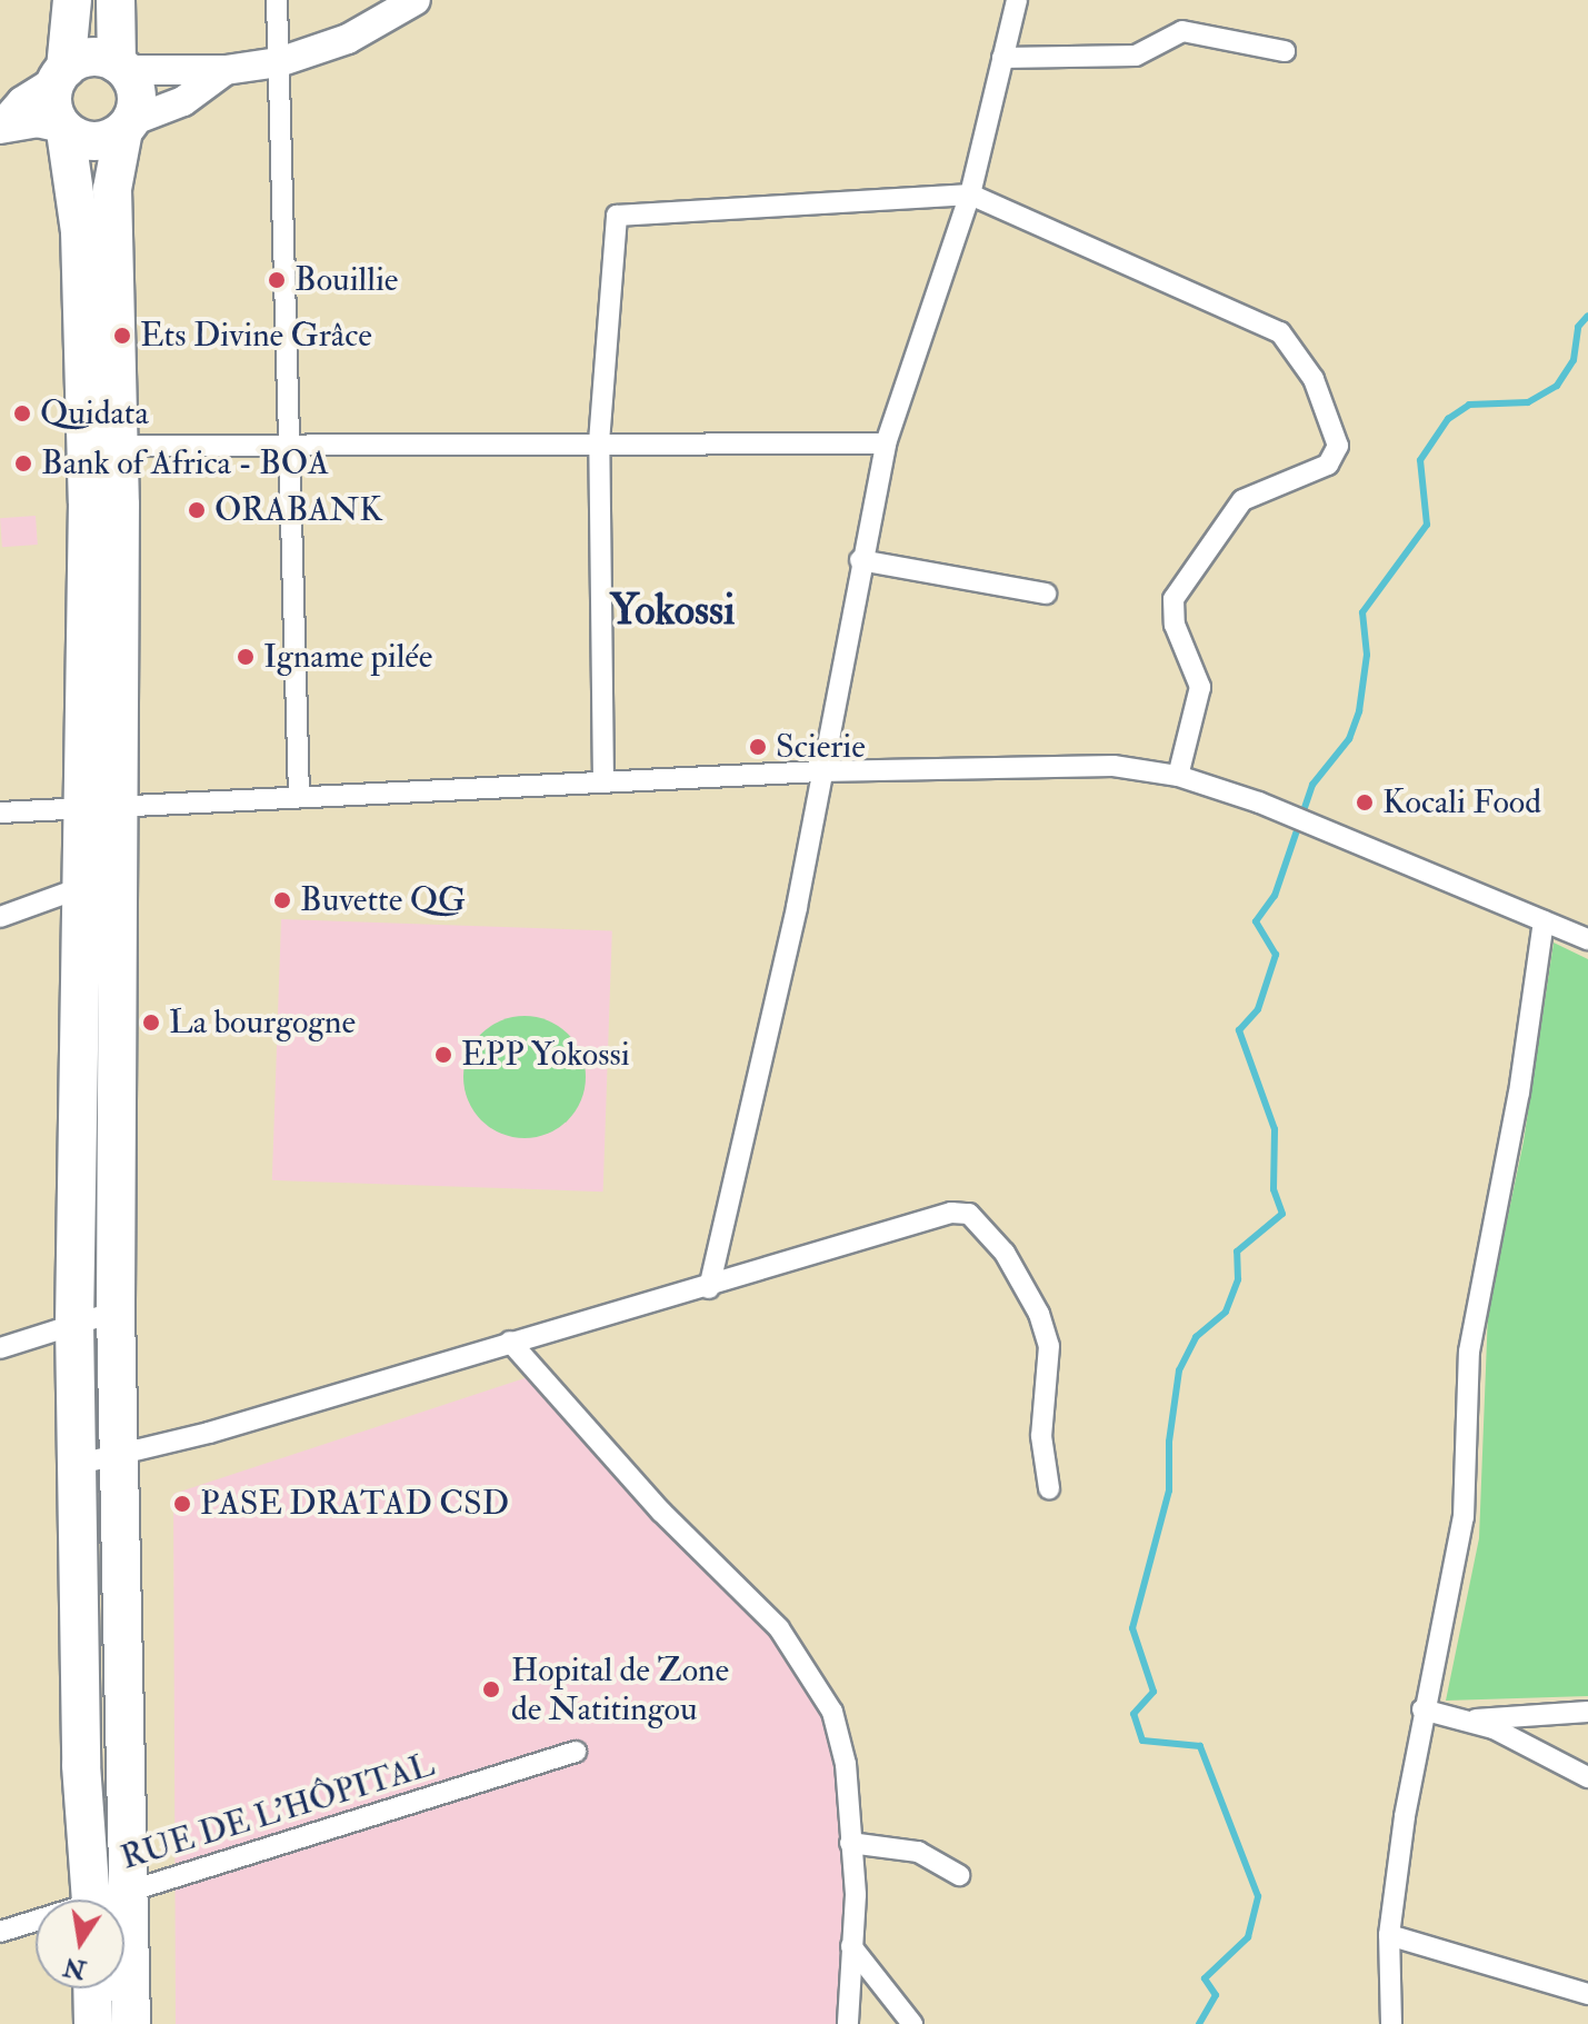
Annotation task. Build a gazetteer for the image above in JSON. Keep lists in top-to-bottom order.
{
  "streets": {
    "street": ["RUE DE L'HÔPITAL"]
  },
  "districts": ["Yokossi"],
  "places": [
    "Bouillie",
    "Ets Divine Grâce",
    "Quidata",
    "Bank of Africa - BOA",
    "ORABANK",
    "Igname pilée",
    "Scierie",
    "Kocali Food",
    "Buvette QG",
    "La bourgogne",
    "EPP Yokossi",
    "PASE DRATAD CSD",
    "Hopital de Zone de Natitingou"
  ],
  "north": "bottom"
}
